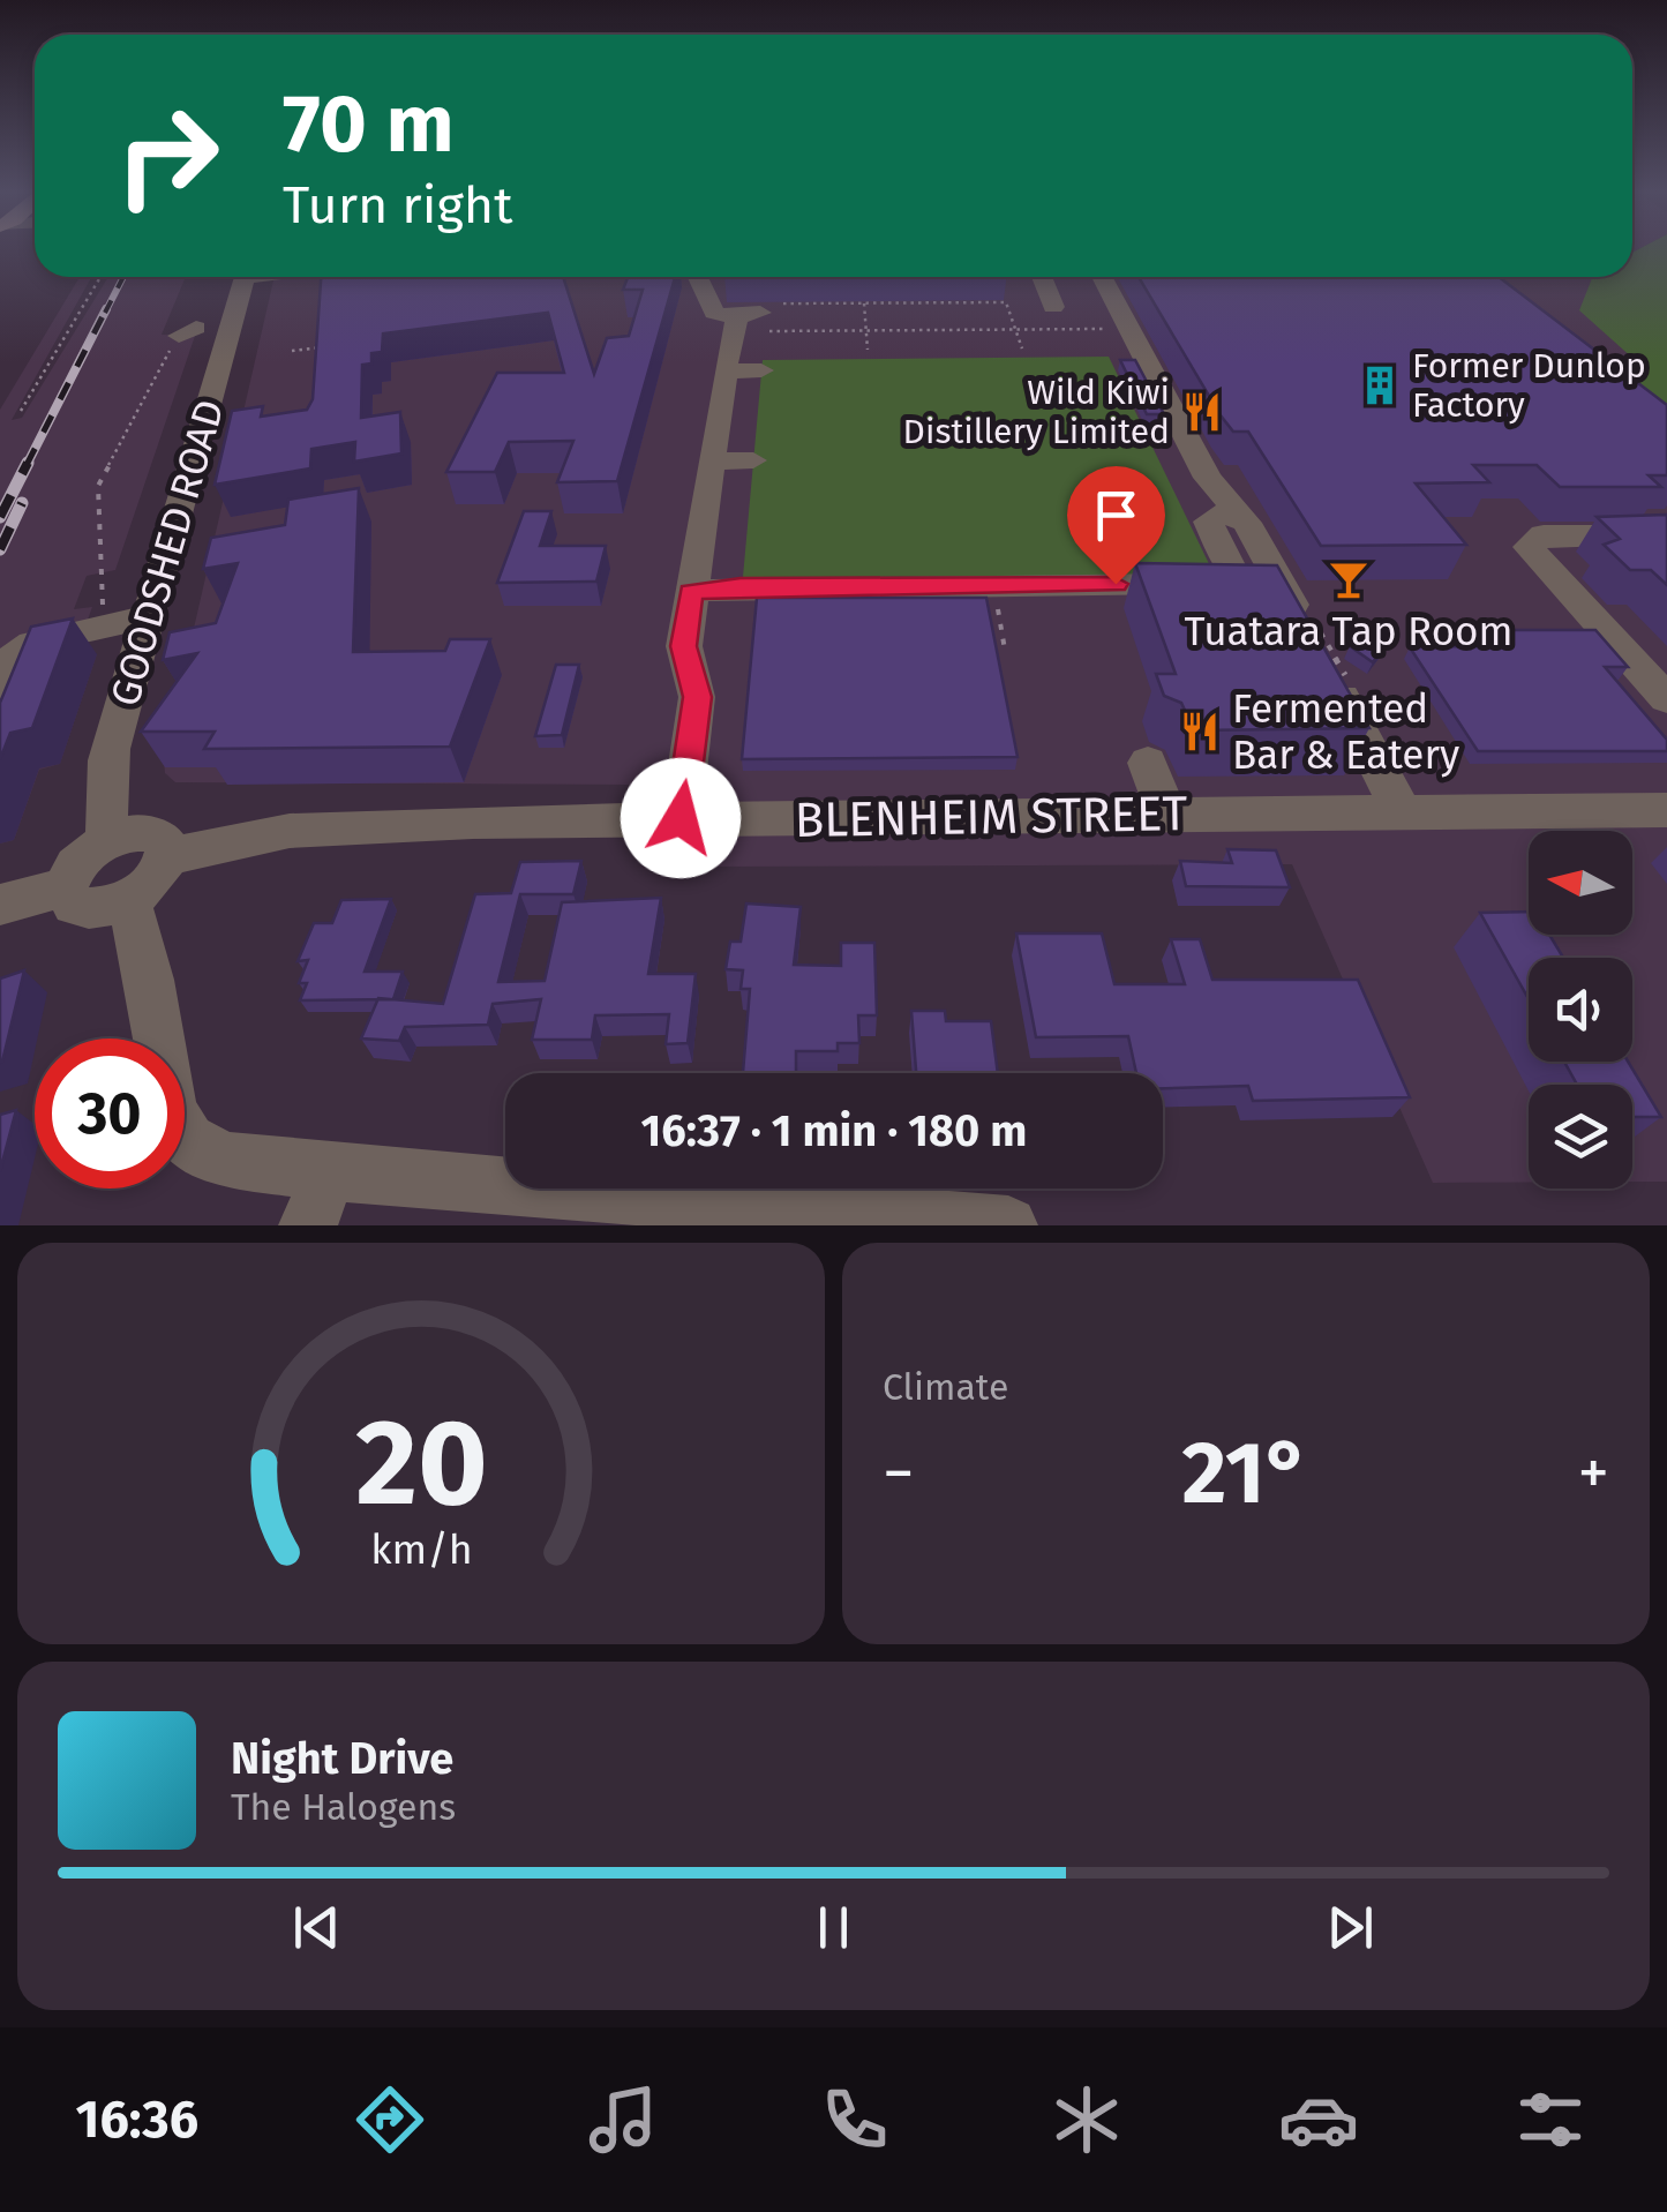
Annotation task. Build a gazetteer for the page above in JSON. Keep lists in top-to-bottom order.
{
  "streets": {
    "street": ["GOODSHED ROAD", "BLENHEIM STREET"]
  },
  "places": {
    "building": ["Former Dunlop Factory"],
    "restaurant": ["Wild Kiwi Distillery Limited", "Fermented Bar & Eatery"],
    "bar": ["Tuatara Tap Room"]
  },
  "north": "left",
  "page": {
    "turn": ["70 m", "Turn right"],
    "limit": "30",
    "trip": "16:37 · 1 min · 180 m",
    "tile": "Climate",
    "heat": ["−", "21°", "+"],
    "song": ["Night Drive", "The Halogens"],
    "tabs": "16:36",
    "gauge": ["20", "km/h"]
  }
}
